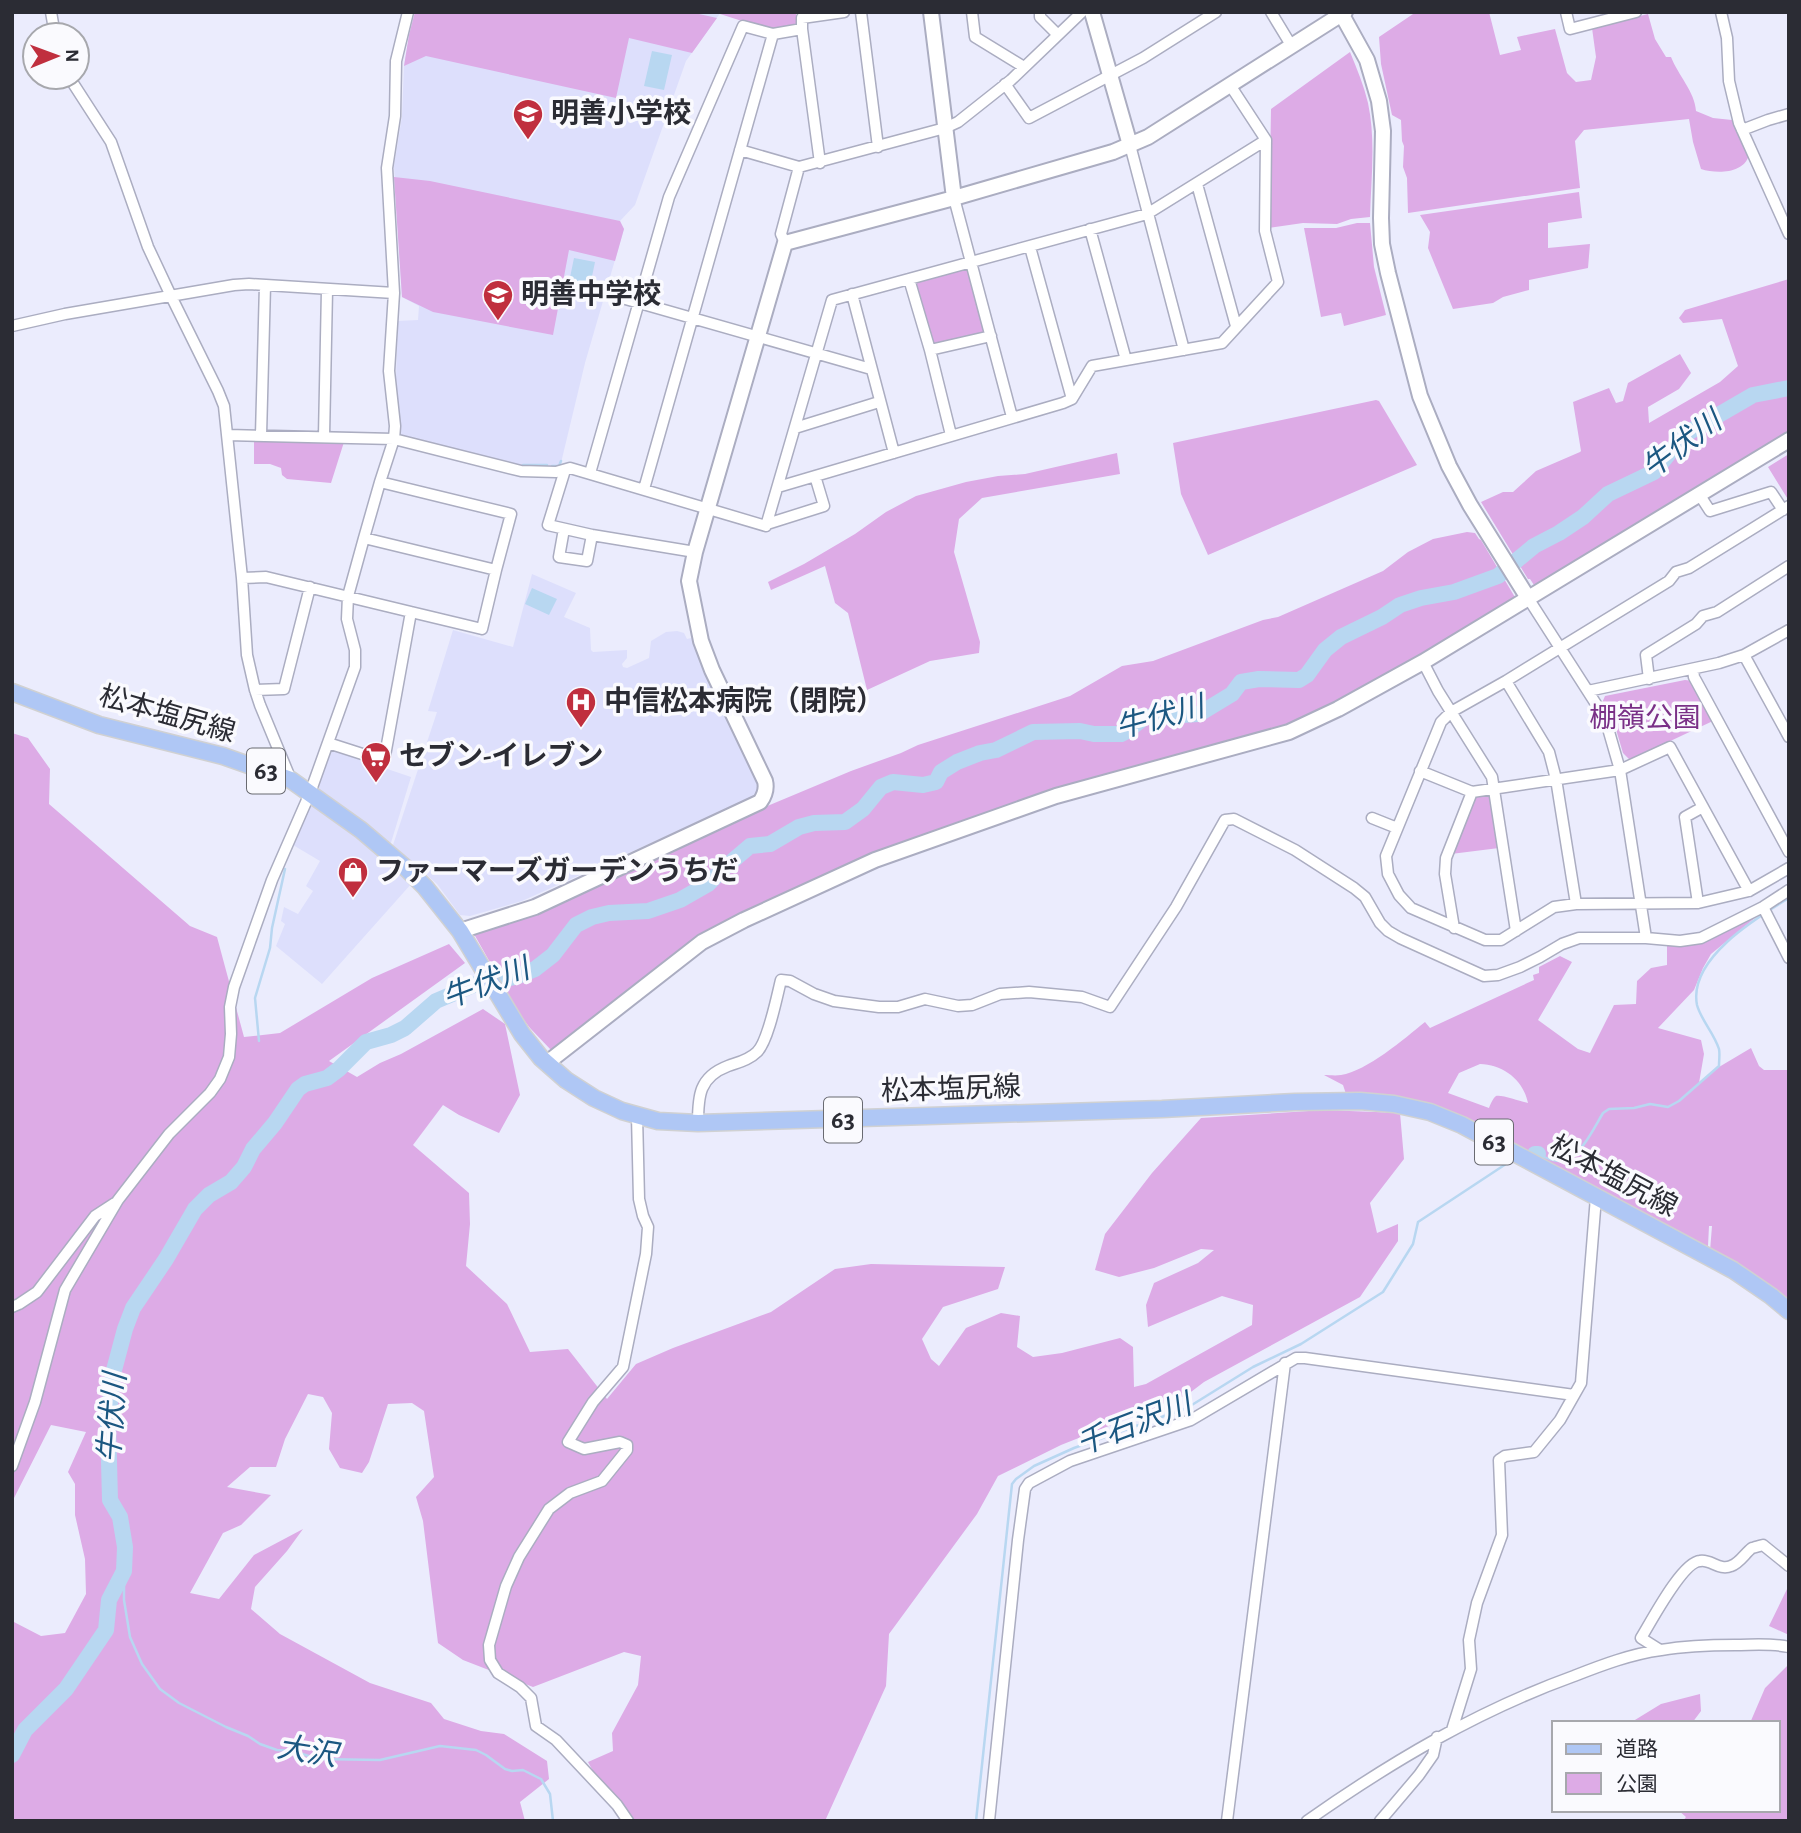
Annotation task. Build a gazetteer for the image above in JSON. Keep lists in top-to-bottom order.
{
  "streets": {
    "main road": ["松本塩尻線", "63"]
  },
  "water": ["牛伏川", "千石沢川", "大沢"],
  "parks": ["棚嶺公園"],
  "places": {
    "school or university": ["明善小学校", "明善中学校"],
    "hospital": ["中信松本病院（閉院）"],
    "supermarket": ["セブン-イレブン"],
    "shop": ["ファーマーズガーデンうちだ"]
  },
  "legend": ["道路", "公園"],
  "north": "right"
}
